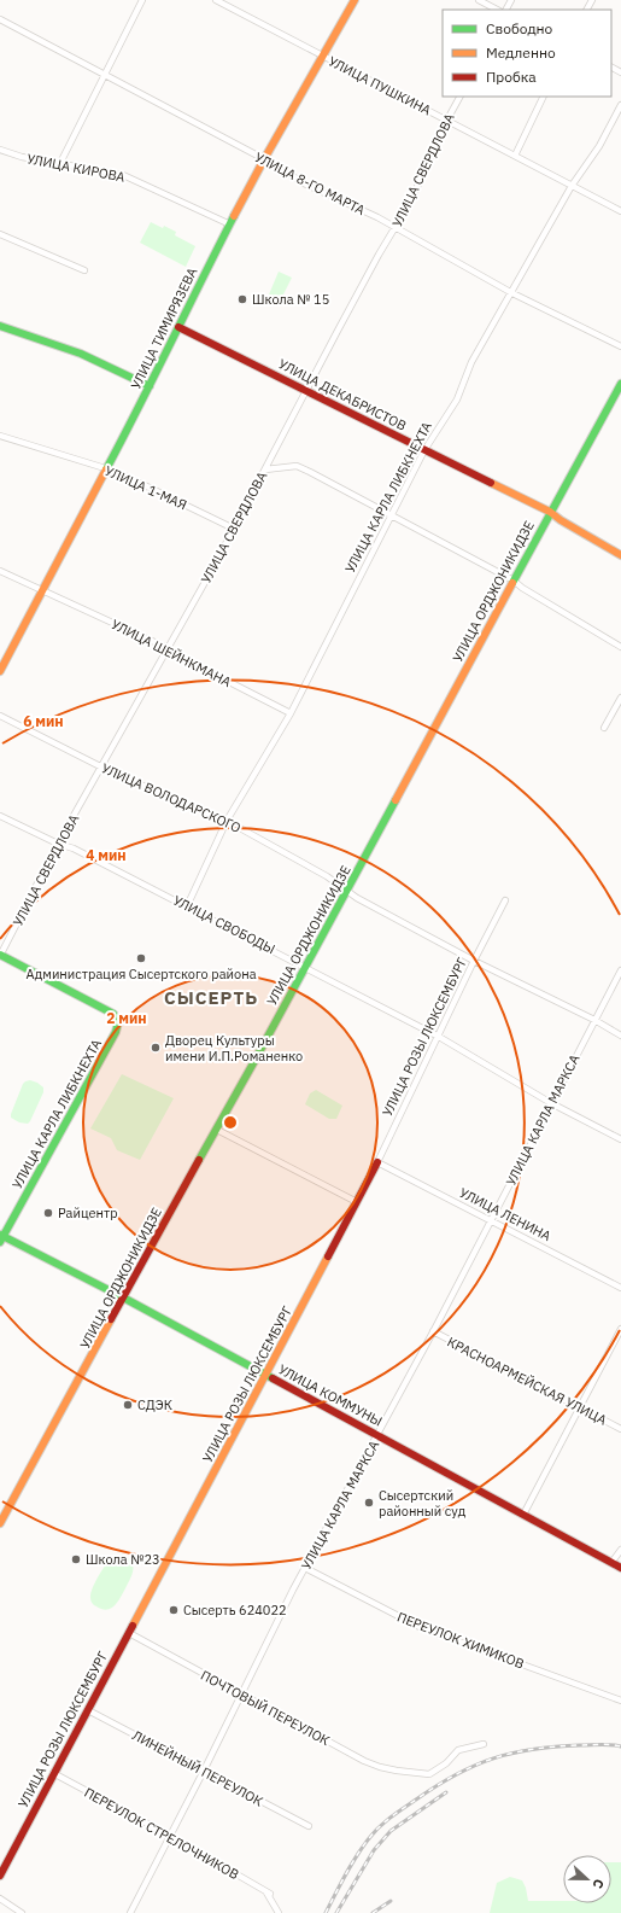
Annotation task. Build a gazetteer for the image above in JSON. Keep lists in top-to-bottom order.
{
  "streets": {
    "street": [
      "УЛИЦА ПУШКИНА",
      "УЛИЦА КИРОВА",
      "УЛИЦА СВЕРДЛОВА",
      "УЛИЦА 8-ГО МАРТА",
      "УЛИЦА ТИМИРЯЗЕВА",
      "УЛИЦА ДЕКАБРИСТОВ",
      "УЛИЦА 1-МАЯ",
      "УЛИЦА КАРЛА ЛИБКНЕХТА",
      "УЛИЦА ОРДЖОНИКИДЗЕ",
      "УЛИЦА ШЕЙНКМАНА",
      "УЛИЦА ВОЛОДАРСКОГО",
      "УЛИЦА СВОБОДЫ",
      "УЛИЦА РОЗЫ ЛЮКСЕМБУРГ",
      "УЛИЦА КАРЛА МАРКСА",
      "УЛИЦА ЛЕНИНА",
      "КРАСНОАРМЕЙСКАЯ УЛИЦА",
      "УЛИЦА КОММУНЫ",
      "ПЕРЕУЛОК ХИМИКОВ",
      "ПОЧТОВЫЙ ПЕРЕУЛОК",
      "ЛИНЕЙНЫЙ ПЕРЕУЛОК",
      "ПЕРЕУЛОК СТРЕЛОЧНИКОВ"
    ]
  },
  "crossings": [
    ["УЛИЦА ПУШКИНА", "УЛИЦА СВЕРДЛОВА"],
    ["УЛИЦА ПУШКИНА", "УЛИЦА ТИМИРЯЗЕВА"],
    ["УЛИЦА ПУШКИНА", "УЛИЦА КАРЛА ЛИБКНЕХТА"],
    ["УЛИЦА КИРОВА", "УЛИЦА ТИМИРЯЗЕВА"],
    ["УЛИЦА СВЕРДЛОВА", "УЛИЦА 8-ГО МАРТА"],
    ["УЛИЦА СВЕРДЛОВА", "УЛИЦА ДЕКАБРИСТОВ"],
    ["УЛИЦА СВЕРДЛОВА", "УЛИЦА 1-МАЯ"],
    ["УЛИЦА СВЕРДЛОВА", "УЛИЦА КАРЛА ЛИБКНЕХТА"],
    ["УЛИЦА СВЕРДЛОВА", "УЛИЦА ШЕЙНКМАНА"],
    ["УЛИЦА СВЕРДЛОВА", "УЛИЦА ВОЛОДАРСКОГО"],
    ["УЛИЦА СВЕРДЛОВА", "УЛИЦА СВОБОДЫ"],
    ["УЛИЦА 8-ГО МАРТА", "УЛИЦА ТИМИРЯЗЕВА"],
    ["УЛИЦА 8-ГО МАРТА", "УЛИЦА КАРЛА ЛИБКНЕХТА"],
    ["УЛИЦА ТИМИРЯЗЕВА", "УЛИЦА ДЕКАБРИСТОВ"],
    ["УЛИЦА ТИМИРЯЗЕВА", "УЛИЦА 1-МАЯ"],
    ["УЛИЦА ТИМИРЯЗЕВА", "УЛИЦА ШЕЙНКМАНА"],
    ["УЛИЦА ДЕКАБРИСТОВ", "УЛИЦА КАРЛА ЛИБКНЕХТА"],
    ["УЛИЦА ДЕКАБРИСТОВ", "УЛИЦА ОРДЖОНИКИДЗЕ"],
    ["УЛИЦА КАРЛА ЛИБКНЕХТА", "УЛИЦА ШЕЙНКМАНА"],
    ["УЛИЦА КАРЛА ЛИБКНЕХТА", "УЛИЦА ВОЛОДАРСКОГО"],
    ["УЛИЦА КАРЛА ЛИБКНЕХТА", "УЛИЦА СВОБОДЫ"],
    ["УЛИЦА КАРЛА ЛИБКНЕХТА", "УЛИЦА КОММУНЫ"],
    ["УЛИЦА ОРДЖОНИКИДЗЕ", "УЛИЦА ВОЛОДАРСКОГО"],
    ["УЛИЦА ОРДЖОНИКИДЗЕ", "УЛИЦА СВОБОДЫ"],
    ["УЛИЦА ОРДЖОНИКИДЗЕ", "УЛИЦА КОММУНЫ"],
    ["УЛИЦА ВОЛОДАРСКОГО", "УЛИЦА РОЗЫ ЛЮКСЕМБУРГ"],
    ["УЛИЦА ВОЛОДАРСКОГО", "УЛИЦА КАРЛА МАРКСА"],
    ["УЛИЦА СВОБОДЫ", "УЛИЦА РОЗЫ ЛЮКСЕМБУРГ"],
    ["УЛИЦА СВОБОДЫ", "УЛИЦА КАРЛА МАРКСА"],
    ["УЛИЦА РОЗЫ ЛЮКСЕМБУРГ", "УЛИЦА ЛЕНИНА"],
    ["УЛИЦА РОЗЫ ЛЮКСЕМБУРГ", "УЛИЦА КОММУНЫ"],
    ["УЛИЦА РОЗЫ ЛЮКСЕМБУРГ", "ПОЧТОВЫЙ ПЕРЕУЛОК"],
    ["УЛИЦА РОЗЫ ЛЮКСЕМБУРГ", "ЛИНЕЙНЫЙ ПЕРЕУЛОК"],
    ["УЛИЦА РОЗЫ ЛЮКСЕМБУРГ", "ПЕРЕУЛОК СТРЕЛОЧНИКОВ"],
    ["УЛИЦА КАРЛА МАРКСА", "УЛИЦА ЛЕНИНА"],
    ["УЛИЦА КАРЛА МАРКСА", "КРАСНОАРМЕЙСКАЯ УЛИЦА"],
    ["УЛИЦА КАРЛА МАРКСА", "УЛИЦА КОММУНЫ"],
    ["УЛИЦА КАРЛА МАРКСА", "ПЕРЕУЛОК ХИМИКОВ"],
    ["УЛИЦА КАРЛА МАРКСА", "ПОЧТОВЫЙ ПЕРЕУЛОК"],
    ["УЛИЦА КАРЛА МАРКСА", "ЛИНЕЙНЫЙ ПЕРЕУЛОК"],
    ["УЛИЦА КАРЛА МАРКСА", "ПЕРЕУЛОК СТРЕЛОЧНИКОВ"]
  ],
  "districts": ["СЫСЕРТЬ"],
  "places": [
    "Школа № 15",
    "Администрация Сысертского района",
    "Дворец Культуры имени И.П.Романенко",
    "Райцентр",
    "СДЭК",
    "Сысертский районный суд",
    "Школа №23",
    "Сысерть 624022"
  ],
  "legend": ["Свободно", "Медленно", "Пробка"],
  "north": "right",
  "rings": ["6 мин", "4 мин", "2 мин"]
}
